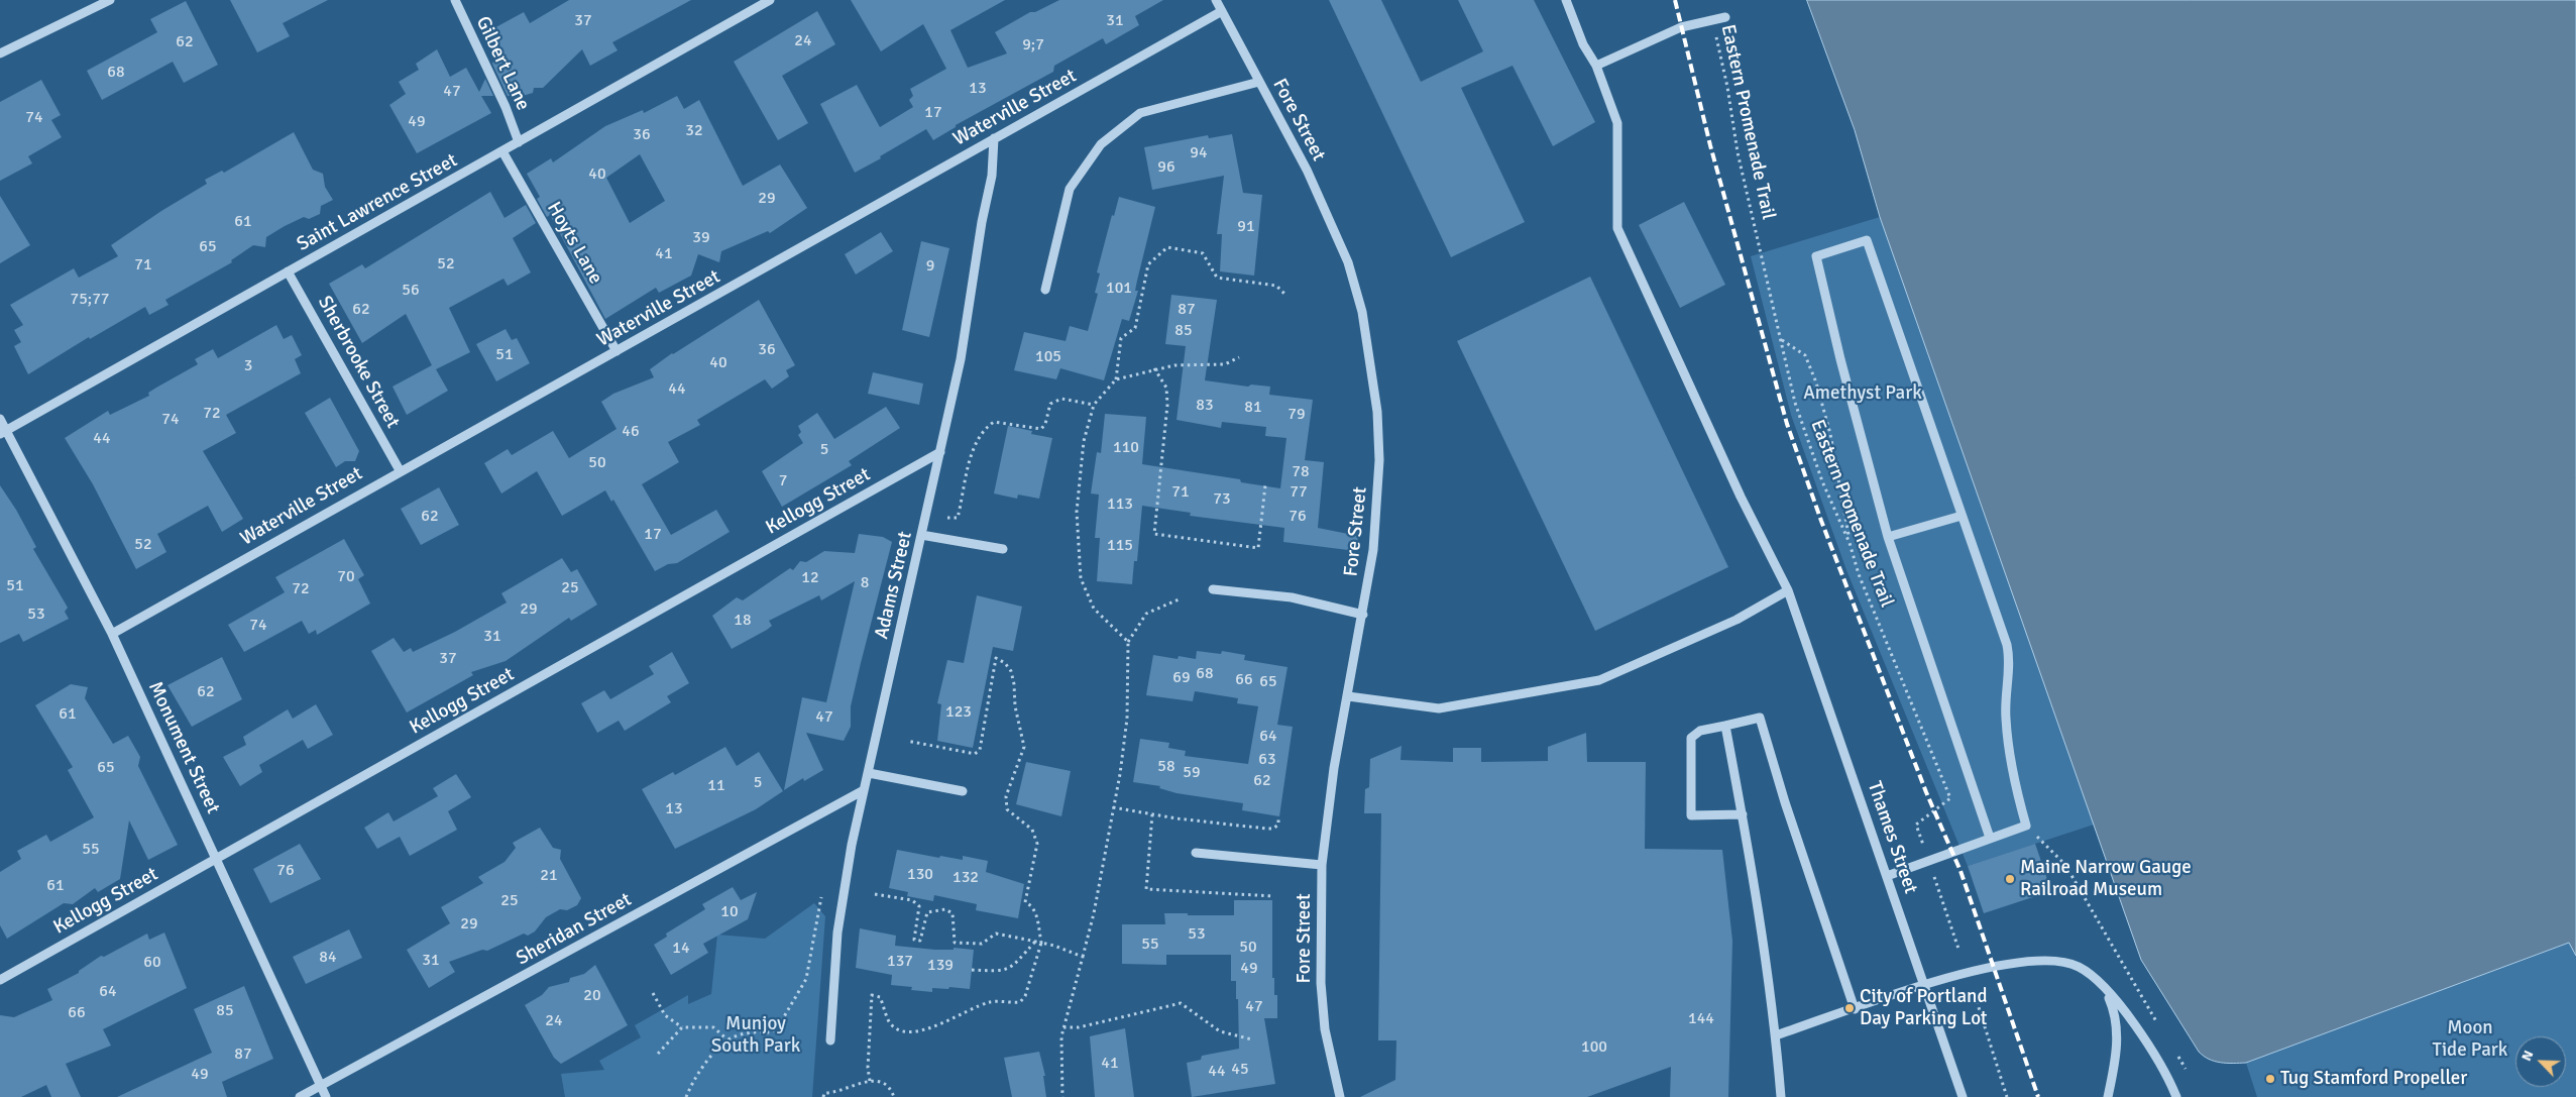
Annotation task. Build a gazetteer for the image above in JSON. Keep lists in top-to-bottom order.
{
  "streets": {
    "street": [
      "Gilbert Lane",
      "Waterville Street",
      "Fore Street",
      "Saint Lawrence Street",
      "Hoyts Lane",
      "Sherbrooke Street",
      "Kellogg Street",
      "Adams Street",
      "Monument Street",
      "Thames Street",
      "Sheridan Street"
    ],
    "path": ["Eastern Promenade Trail"]
  },
  "crossings": [
    ["Gilbert Lane", "Saint Lawrence Street"],
    ["Waterville Street", "Fore Street"],
    ["Waterville Street", "Hoyts Lane"],
    ["Waterville Street", "Sherbrooke Street"],
    ["Waterville Street", "Adams Street"],
    ["Waterville Street", "Monument Street"],
    ["Saint Lawrence Street", "Hoyts Lane"],
    ["Saint Lawrence Street", "Sherbrooke Street"],
    ["Saint Lawrence Street", "Monument Street"],
    ["Kellogg Street", "Adams Street"],
    ["Kellogg Street", "Monument Street"],
    ["Adams Street", "Sheridan Street"],
    ["Monument Street", "Sheridan Street"]
  ],
  "parks": ["Amethyst Park", "Munjoy South Park", "Moon Tide Park"],
  "places": ["Maine Narrow Gauge Railroad Museum", "City of Portland Day Parking Lot", "Tug Stamford Propeller"],
  "house_numbers": [
    "37",
    "31",
    "24",
    "62",
    "9;7",
    "68",
    "13",
    "47",
    "17",
    "74",
    "49",
    "32",
    "36",
    "94",
    "96",
    "40",
    "29",
    "61",
    "91",
    "39",
    "65",
    "41",
    "52",
    "71",
    "9",
    "101",
    "56",
    "75;77",
    "62",
    "87",
    "85",
    "36",
    "51",
    "105",
    "40",
    "3",
    "44",
    "83",
    "81",
    "72",
    "79",
    "74",
    "46",
    "44",
    "110",
    "5",
    "50",
    "78",
    "7",
    "71",
    "77",
    "73",
    "113",
    "62",
    "76",
    "17",
    "52",
    "115",
    "70",
    "12",
    "8",
    "51",
    "25",
    "72",
    "29",
    "53",
    "18",
    "74",
    "31",
    "37",
    "68",
    "69",
    "66",
    "65",
    "62",
    "123",
    "61",
    "47",
    "64",
    "63",
    "58",
    "65",
    "59",
    "62",
    "5",
    "11",
    "13",
    "55",
    "76",
    "130",
    "21",
    "132",
    "61",
    "25",
    "10",
    "29",
    "53",
    "55",
    "50",
    "14",
    "84",
    "31",
    "137",
    "60",
    "139",
    "49",
    "64",
    "20",
    "47",
    "85",
    "66",
    "144",
    "24",
    "100",
    "87",
    "41",
    "45",
    "44",
    "49"
  ],
  "north": "top left"
}
